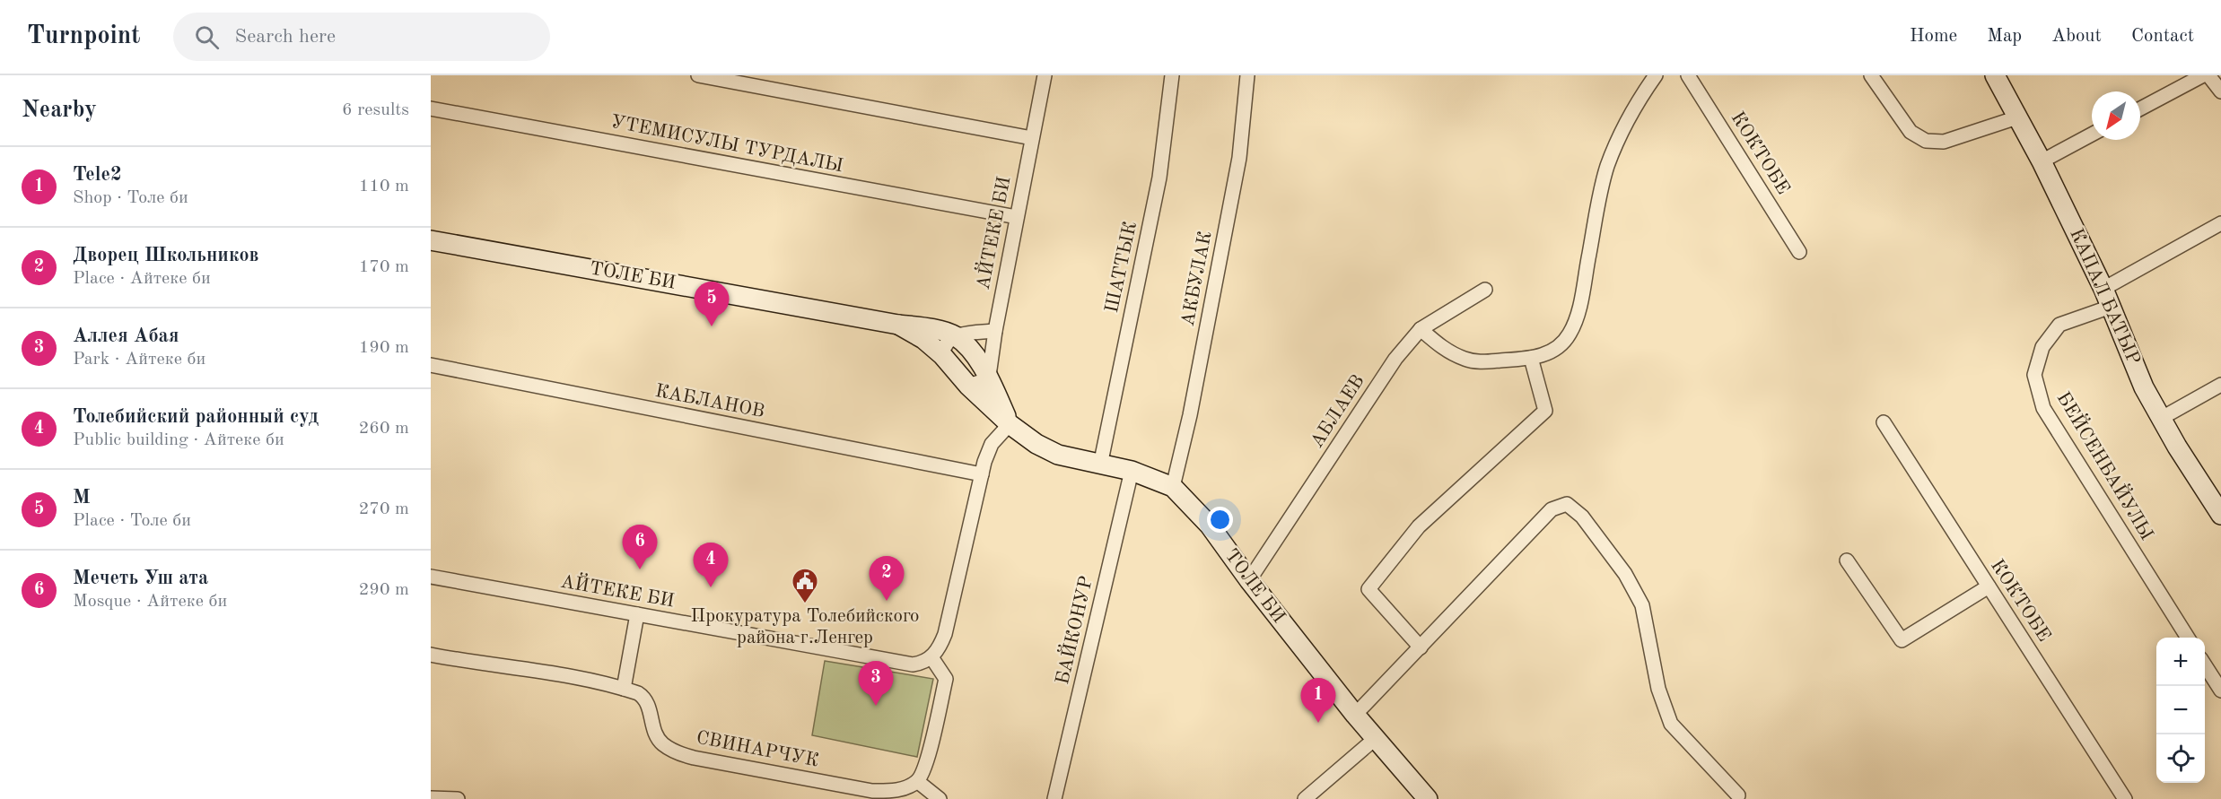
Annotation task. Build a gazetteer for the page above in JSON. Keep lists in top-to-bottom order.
{
  "streets": {
    "main road": ["ТОЛЕ БИ", "КАПАЛ БАТЫР"],
    "street": [
      "УТЕМИСУЛЫ ТУРДАЛЫ",
      "КОКТОБЕ",
      "АЙТЕКЕ БИ",
      "ШАТТЫК",
      "АКБУЛАК",
      "КАБЛАНОВ",
      "АБЛАЕВ",
      "БЕЙСЕНБАЙУЛЫ",
      "БАЙКОНУР",
      "СВИНАРЧУК"
    ]
  },
  "crossings": [
    ["УТЕМИСУЛЫ ТУРДАЛЫ", "АЙТЕКЕ БИ"],
    ["АЙТЕКЕ БИ", "ТОЛЕ БИ"],
    ["ШАТТЫК", "ТОЛЕ БИ"],
    ["ТОЛЕ БИ", "АКБУЛАК"],
    ["ТОЛЕ БИ", "АБЛАЕВ"],
    ["ТОЛЕ БИ", "БАЙКОНУР"],
    ["КАПАЛ БАТЫР", "БЕЙСЕНБАЙУЛЫ"]
  ],
  "places": {
    "public building": ["Прокуратура Толебийского района г.Ленгер"]
  },
  "north": "bottom left",
  "page": {
    "header": "Turnpoint",
    "search": "Search here",
    "nav": [
      "Home",
      "Map",
      "About",
      "Contact"
    ],
    "heading": ["Nearby", "6 results"],
    "list": [
      {
        "mark": "1",
        "name": "Tele2",
        "note": "Shop · Толе би",
        "value": "110 m"
      },
      {
        "mark": "2",
        "name": "Дворец Школьников",
        "note": "Place · Айтеке би",
        "value": "170 m"
      },
      {
        "mark": "3",
        "name": "Аллея Абая",
        "note": "Park · Айтеке би",
        "value": "190 m"
      },
      {
        "mark": "4",
        "name": "Толебийский районный суд",
        "note": "Public building · Айтеке би",
        "value": "260 m"
      },
      {
        "mark": "5",
        "name": "M",
        "note": "Place · Толе би",
        "value": "270 m"
      },
      {
        "mark": "6",
        "name": "Мечеть Уш ата",
        "note": "Mosque · Айтеке би",
        "value": "290 m"
      }
    ],
    "pins": [
      "5",
      "6",
      "4",
      "2",
      "3",
      "1"
    ],
    "map_buttons": ["+", "−"]
  }
}
